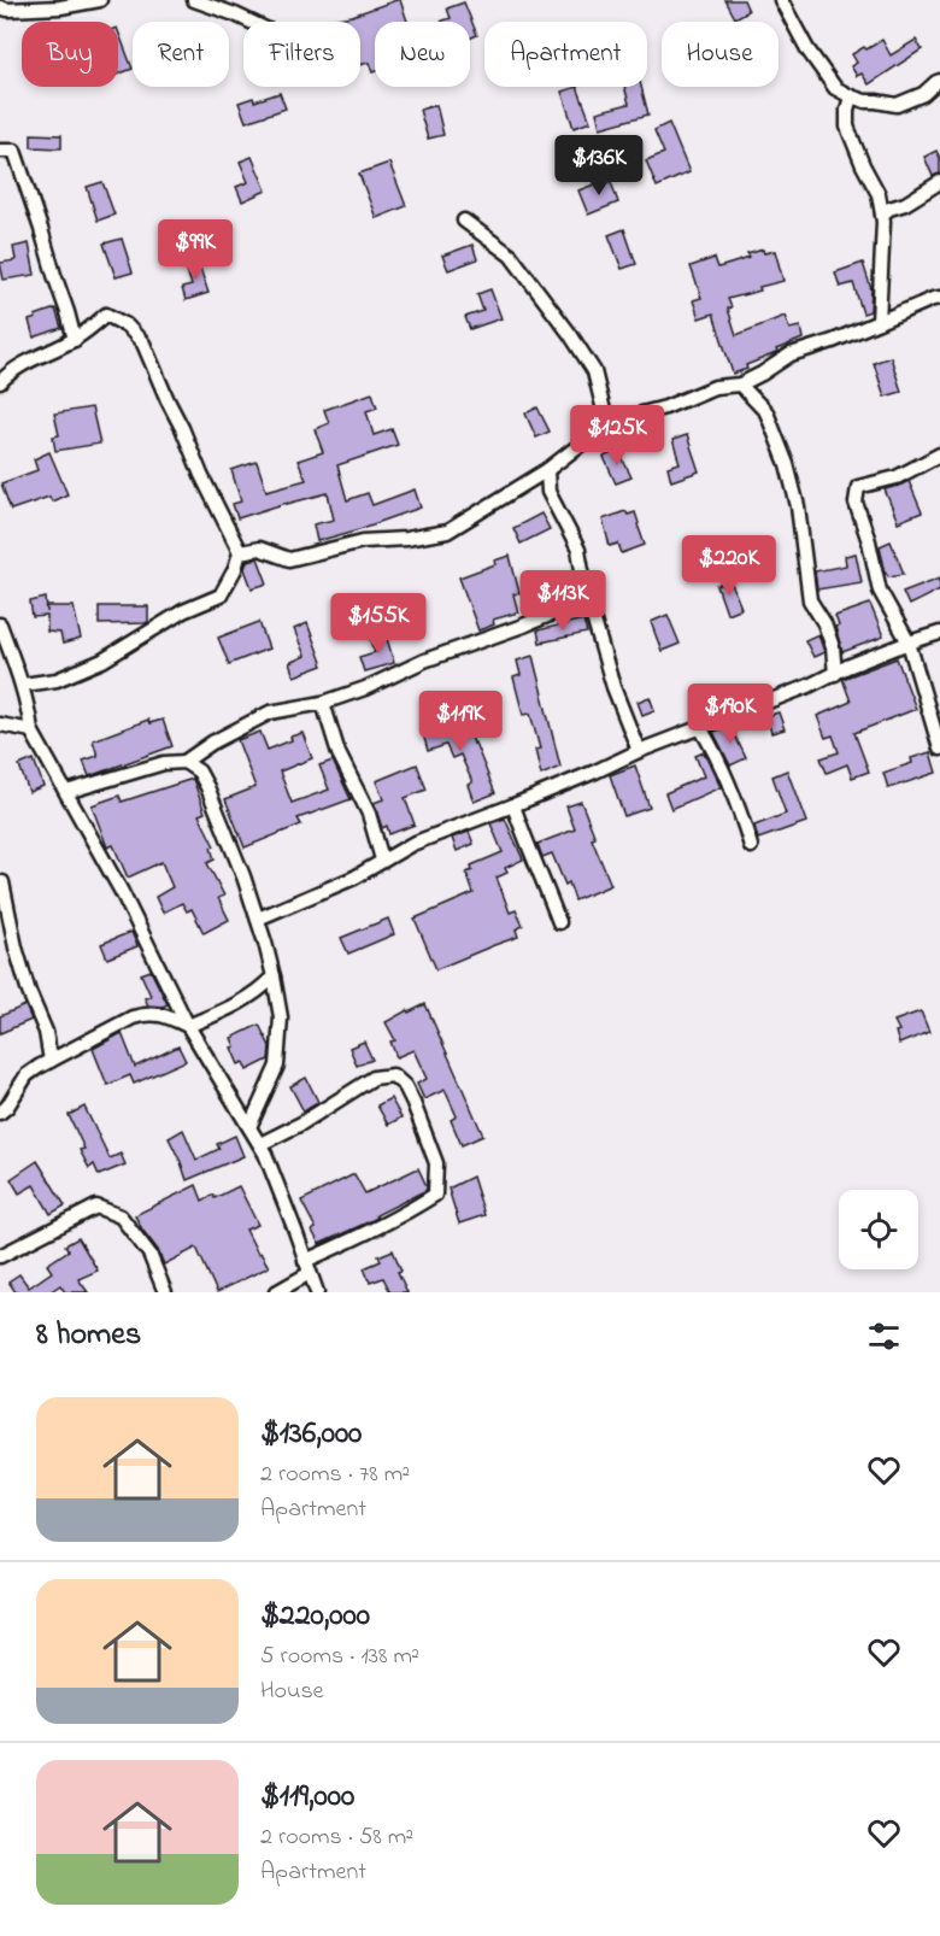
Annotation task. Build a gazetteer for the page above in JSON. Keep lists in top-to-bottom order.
{
  "page": {
    "chip": [
      "Buy",
      "Rent",
      "Filters",
      "New",
      "Apartment",
      "House"
    ],
    "price": [
      "$136K",
      "$99K",
      "$125K",
      "$220K",
      "$113K",
      "$155K",
      "$190K",
      "$119K"
    ],
    "heading": "8 homes",
    "list": [
      {
        "name": "$136,000",
        "note": "2 rooms · 78 m² · Apartment"
      },
      {
        "name": "$220,000",
        "note": "5 rooms · 138 m² · House"
      },
      {
        "name": "$119,000",
        "note": "2 rooms · 58 m² · Apartment"
      }
    ]
  }
}
